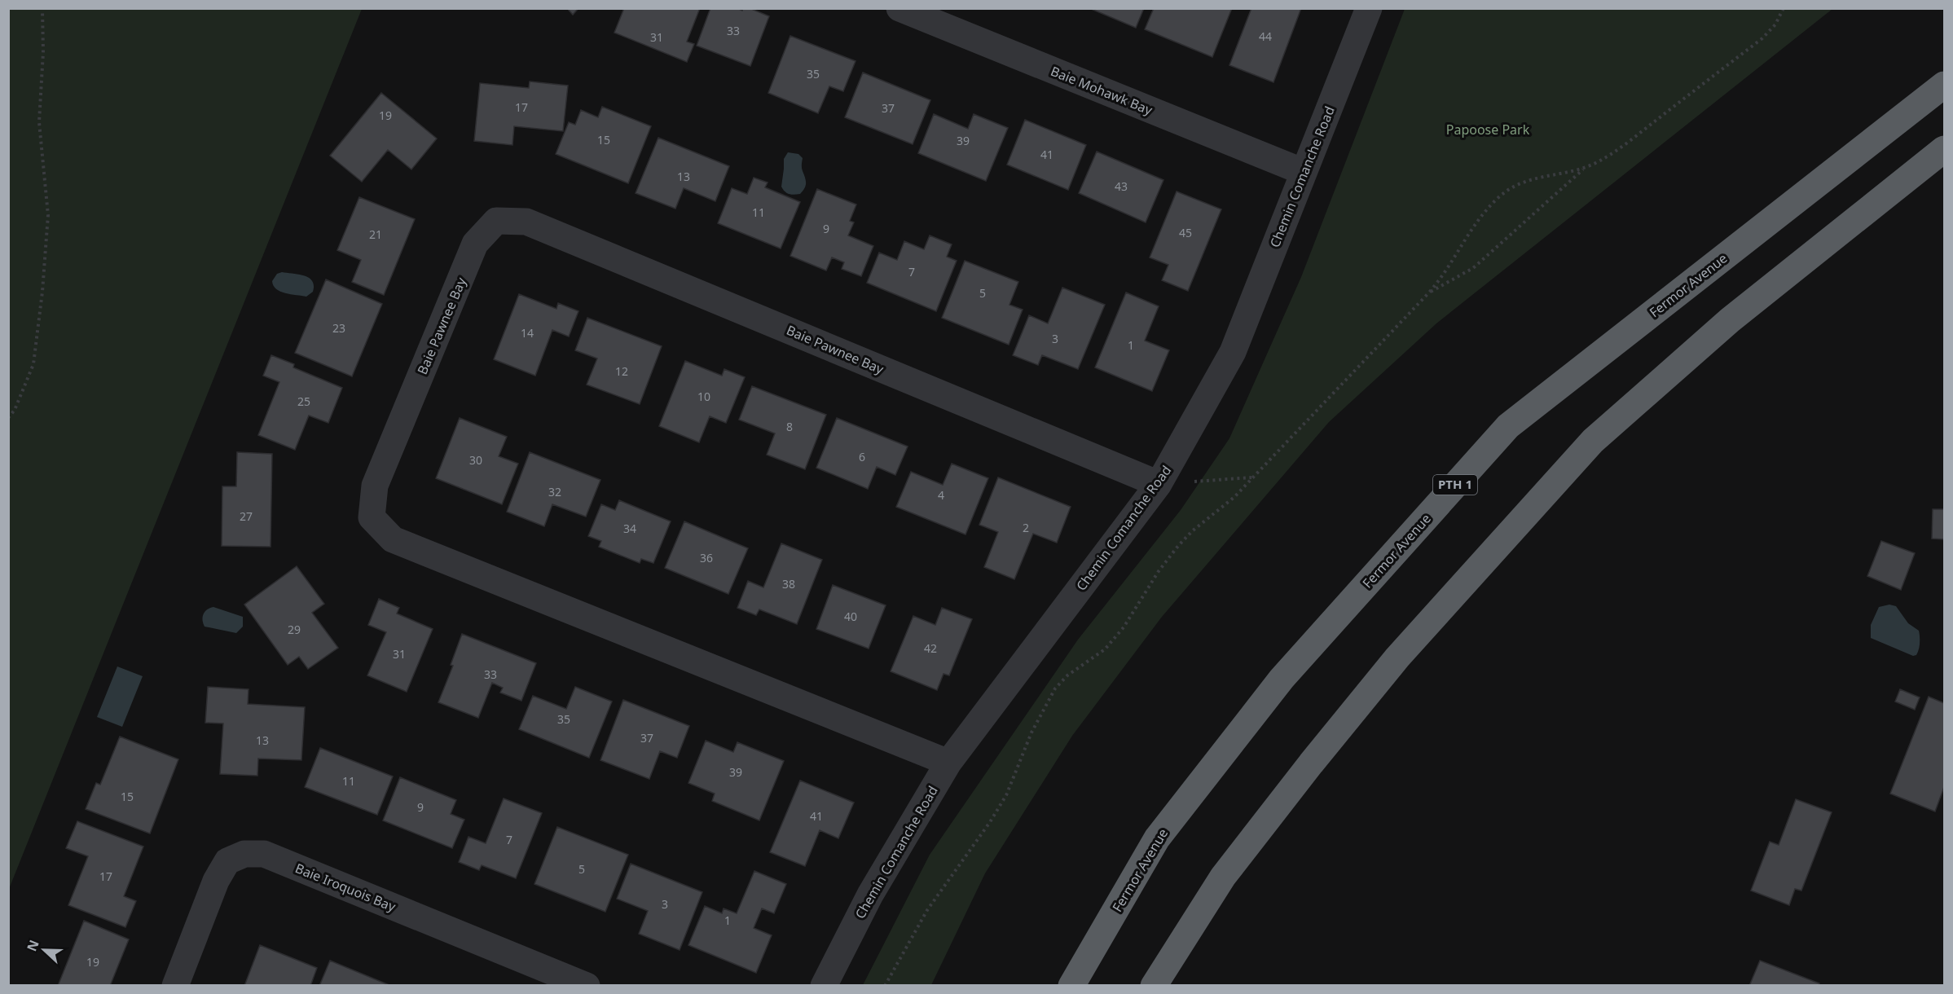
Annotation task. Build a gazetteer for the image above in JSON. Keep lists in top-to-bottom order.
{
  "streets": {
    "highway": ["Fermor Avenue", "PTH 1"],
    "street": [
      "Baie Mohawk Bay",
      "Chemin Comanche Road",
      "Baie Pawnee Bay",
      "Baie Iroquois Bay"
    ]
  },
  "crossings": [
    ["Baie Mohawk Bay", "Chemin Comanche Road"],
    ["Chemin Comanche Road", "Baie Pawnee Bay"]
  ],
  "parks": ["Papoose Park"],
  "house_numbers": [
    "33",
    "44",
    "31",
    "35",
    "17",
    "37",
    "19",
    "15",
    "39",
    "41",
    "13",
    "43",
    "11",
    "9",
    "45",
    "21",
    "7",
    "5",
    "23",
    "14",
    "3",
    "1",
    "12",
    "10",
    "25",
    "8",
    "6",
    "30",
    "32",
    "4",
    "27",
    "2",
    "34",
    "36",
    "38",
    "40",
    "29",
    "42",
    "31",
    "33",
    "35",
    "37",
    "13",
    "39",
    "11",
    "15",
    "9",
    "41",
    "7",
    "5",
    "17",
    "3",
    "1",
    "19"
  ],
  "north": "left"
}
